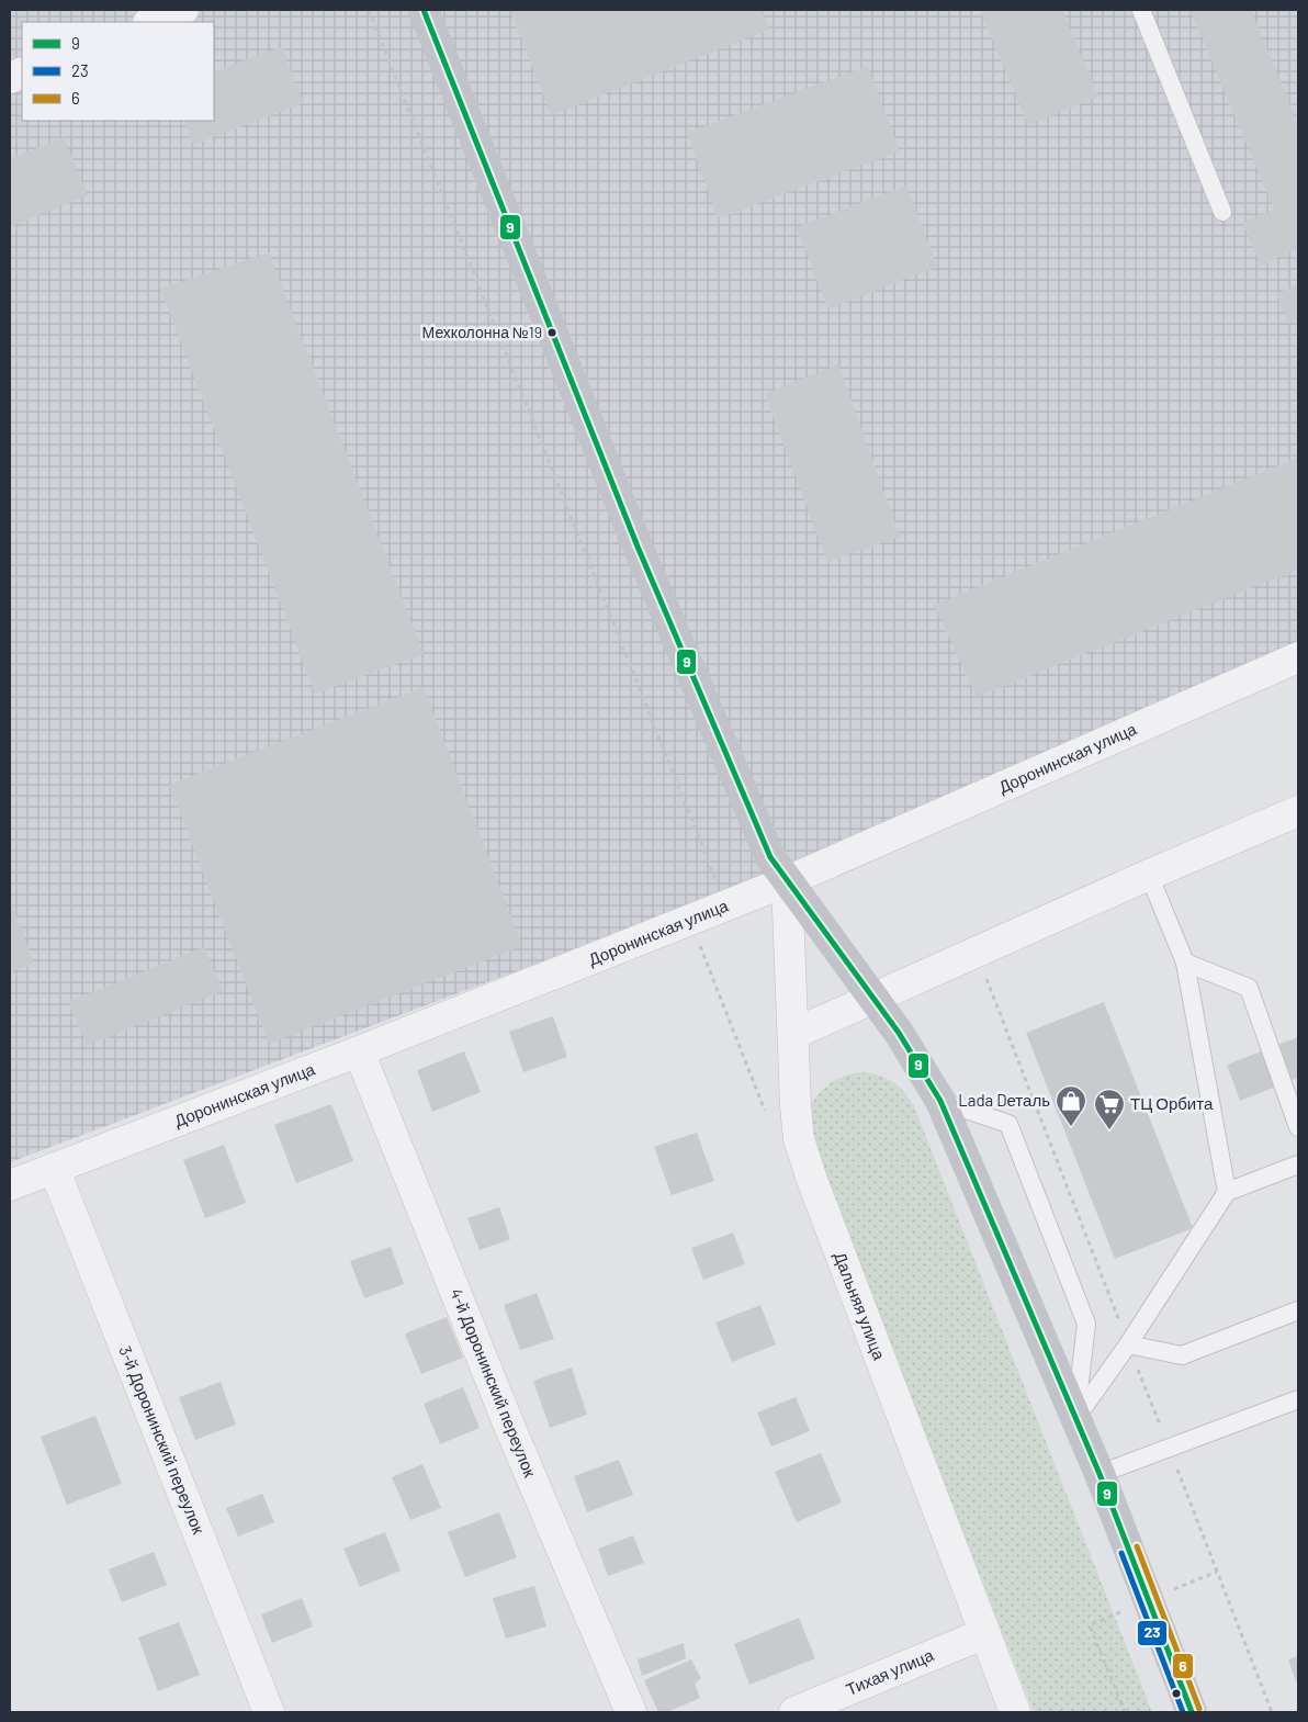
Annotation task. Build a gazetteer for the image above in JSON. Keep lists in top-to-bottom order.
{
  "streets": {
    "street": [
      "Доронинская улица",
      "Дальняя улица",
      "4-й Доронинский переулок",
      "3-й Доронинский переулок",
      "Тихая улица"
    ]
  },
  "crossings": [
    ["Доронинская улица", "Дальняя улица"],
    ["Доронинская улица", "4-й Доронинский переулок"],
    ["Доронинская улица", "3-й Доронинский переулок"],
    ["Дальняя улица", "Тихая улица"]
  ],
  "places": {
    "other": ["Мехколонна №19"],
    "shop": ["Lada Dеталь"],
    "supermarket": ["ТЦ Орбита"]
  },
  "lines": ["transit line 9", "transit line 6", "transit line 23"],
  "legend": ["9", "23", "6"]
}
